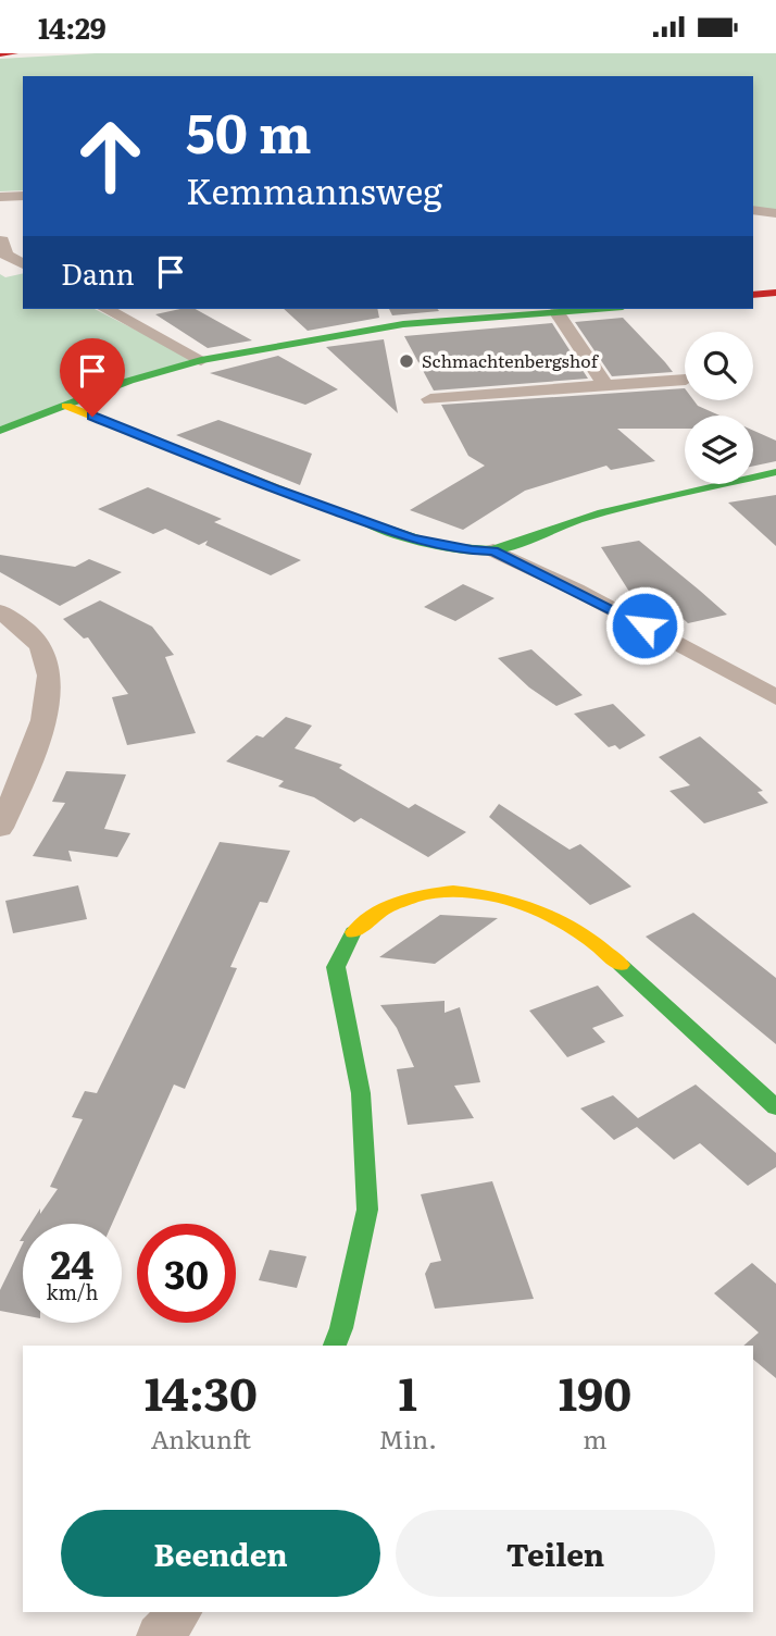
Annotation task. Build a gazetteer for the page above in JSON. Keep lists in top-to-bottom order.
{
  "places": ["Schmachtenbergshof"],
  "page": {
    "status": "14:29",
    "turn": ["50 m", "Kemmannsweg"],
    "then": "Dann",
    "speed": "24 km/h",
    "limit": "30",
    "eta": [
      "14:30",
      "Ankunft",
      "1",
      "Min.",
      "190",
      "m"
    ],
    "buttons": ["Beenden", "Teilen"]
  }
}
